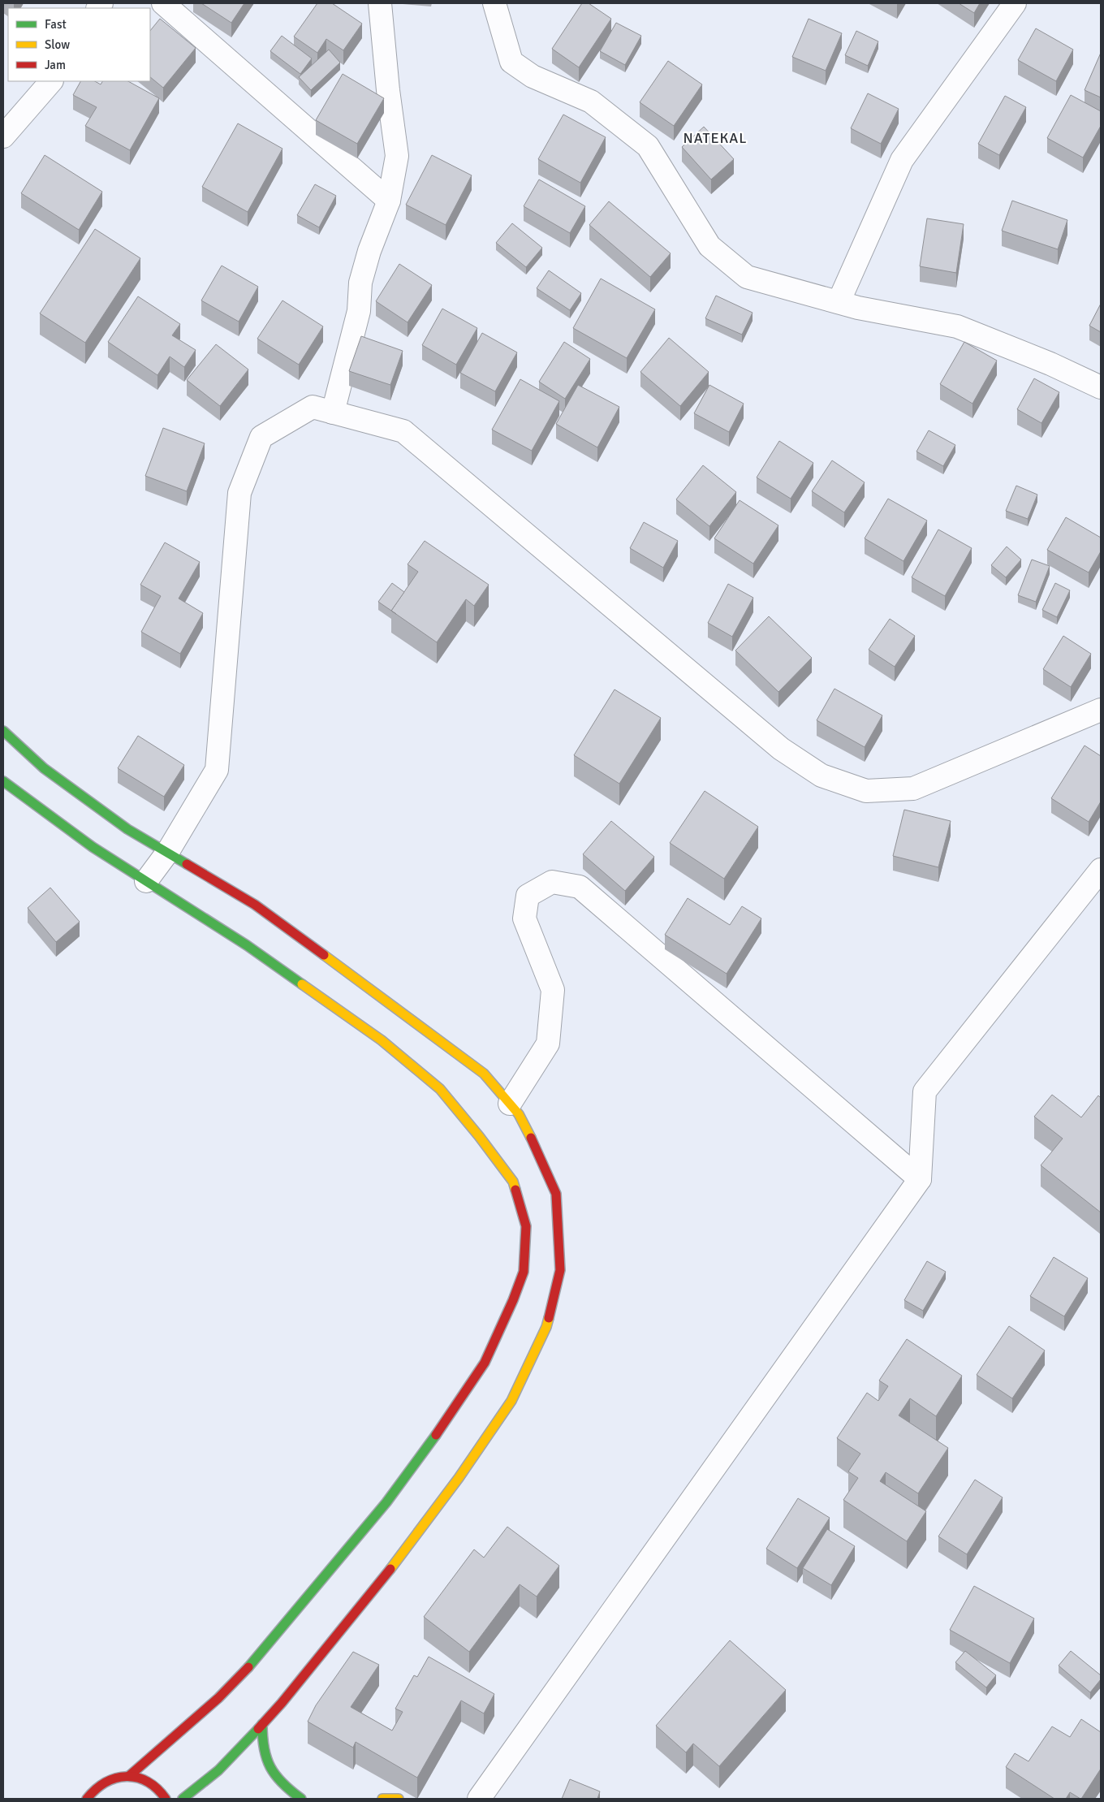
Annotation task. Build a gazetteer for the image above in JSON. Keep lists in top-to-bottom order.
{
  "districts": ["NATEKAL"],
  "legend": ["Fast", "Slow", "Jam"]
}
